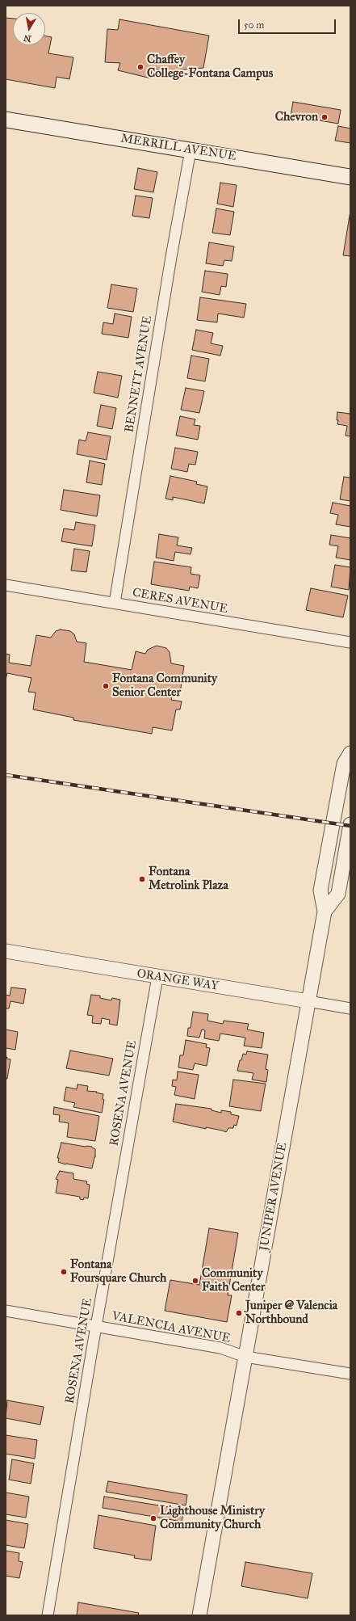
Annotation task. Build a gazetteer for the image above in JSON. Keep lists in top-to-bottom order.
{
  "streets": {
    "main road": ["MERRILL AVENUE"],
    "street": [
      "BENNETT AVENUE",
      "CERES AVENUE",
      "ORANGE WAY",
      "ROSENA AVENUE",
      "JUNIPER AVENUE",
      "VALENCIA AVENUE"
    ]
  },
  "crossings": [
    ["MERRILL AVENUE", "BENNETT AVENUE"],
    ["BENNETT AVENUE", "CERES AVENUE"],
    ["ORANGE WAY", "ROSENA AVENUE"],
    ["ORANGE WAY", "JUNIPER AVENUE"],
    ["ROSENA AVENUE", "VALENCIA AVENUE"],
    ["JUNIPER AVENUE", "VALENCIA AVENUE"]
  ],
  "places": [
    "Chaffey College-Fontana Campus",
    "Chevron",
    "Fontana Community Senior Center",
    "Fontana Metrolink Plaza",
    "Fontana Foursquare Church",
    "Community Faith Center",
    "Juniper @ Valencia Northbound",
    "Lighthouse Ministry Community Church"
  ],
  "scale_bar": "50 m",
  "north": "bottom"
}
